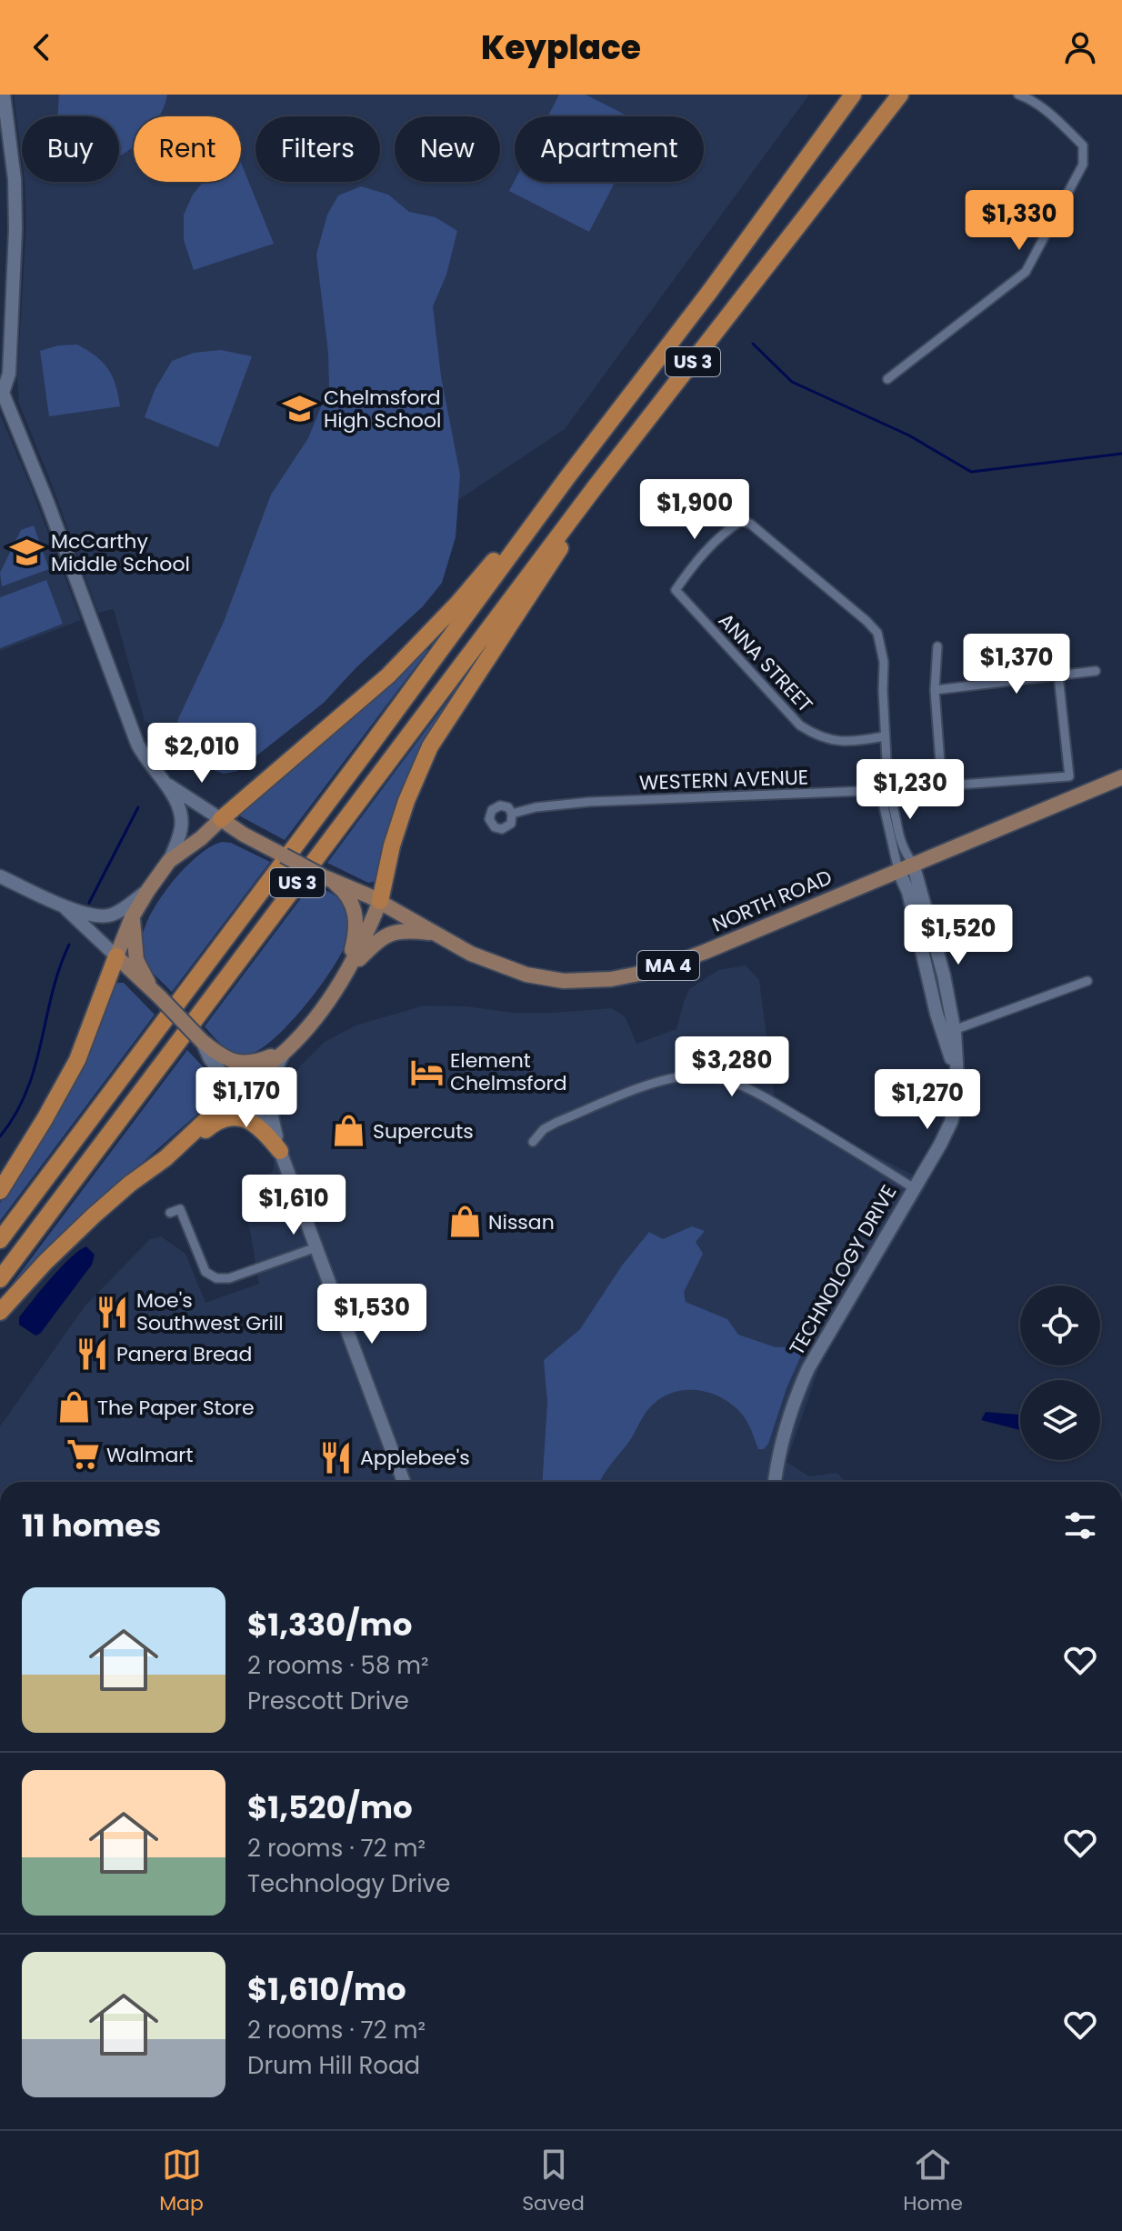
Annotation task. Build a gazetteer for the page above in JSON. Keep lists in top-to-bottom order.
{
  "streets": {
    "highway": ["US 3"],
    "main road": ["NORTH ROAD", "MA 4", "TECHNOLOGY DRIVE"],
    "street": ["ANNA STREET", "WESTERN AVENUE"]
  },
  "crossings": [
    ["NORTH ROAD", "MA 4"],
    ["NORTH ROAD", "TECHNOLOGY DRIVE"]
  ],
  "places": {
    "school or university": ["Chelmsford High School", "McCarthy Middle School"],
    "hotel": ["Element Chelmsford"],
    "shop": ["Supercuts", "Nissan", "The Paper Store"],
    "restaurant": ["Moe's Southwest Grill", "Panera Bread", "Applebee's"],
    "supermarket": ["Walmart"]
  },
  "page": {
    "header": "Keyplace",
    "chip": [
      "Buy",
      "Rent",
      "Filters",
      "New",
      "Apartment"
    ],
    "price": [
      "$1,330",
      "$1,900",
      "$1,370",
      "$2,010",
      "$1,230",
      "$1,520",
      "$3,280",
      "$1,170",
      "$1,270",
      "$1,610",
      "$1,530"
    ],
    "heading": "11 homes",
    "list": [
      {
        "name": "$1,330/mo",
        "note": "2 rooms · 58 m² · Prescott Drive"
      },
      {
        "name": "$1,520/mo",
        "note": "2 rooms · 72 m² · Technology Drive"
      },
      {
        "name": "$1,610/mo",
        "note": "2 rooms · 72 m² · Drum Hill Road"
      }
    ],
    "tabs": ["Map", "Saved", "Home"]
  }
}
